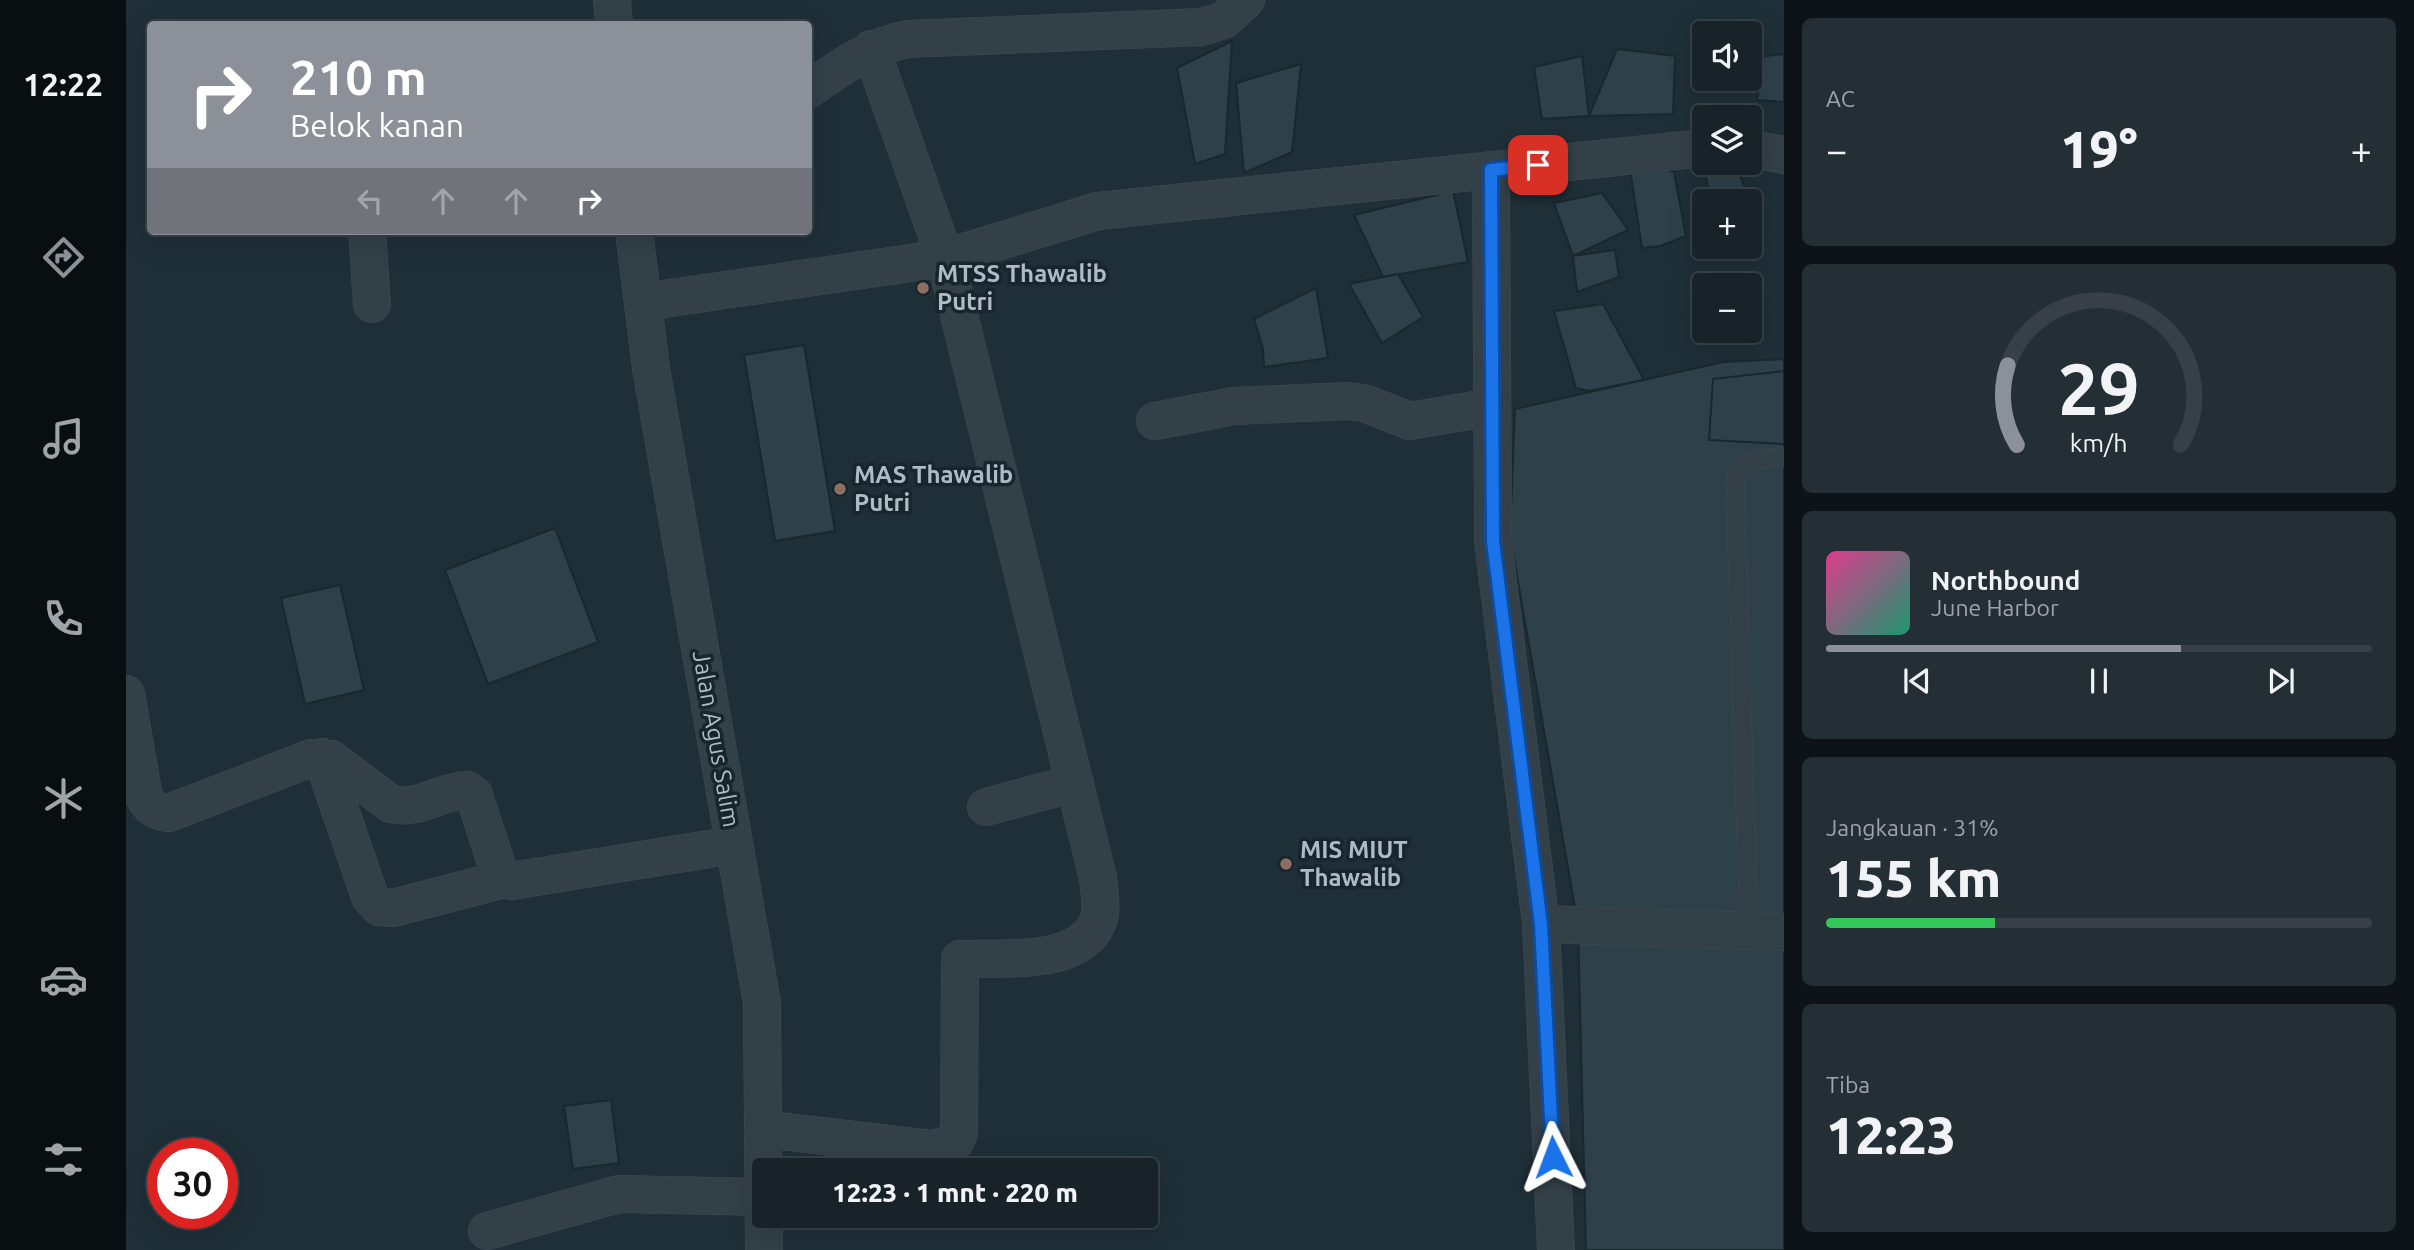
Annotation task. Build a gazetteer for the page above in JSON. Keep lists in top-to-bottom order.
{
  "streets": {
    "street": ["Jalan Agus Salim"]
  },
  "places": ["MTSS Thawalib Putri", "MAS Thawalib Putri", "MIS MIUT Thawalib"],
  "page": {
    "tabs": "12:22",
    "tile": [
      "AC",
      ["Jangkauan · 31%", "155 km"],
      ["Tiba", "12:23"]
    ],
    "map_buttons": ["+", "−"],
    "turn": ["210 m", "Belok kanan"],
    "heat": ["−", "19°", "+"],
    "song": ["Northbound", "June Harbor"],
    "limit": "30",
    "trip": "12:23 · 1 mnt · 220 m",
    "gauge": ["29", "km/h"]
  }
}
